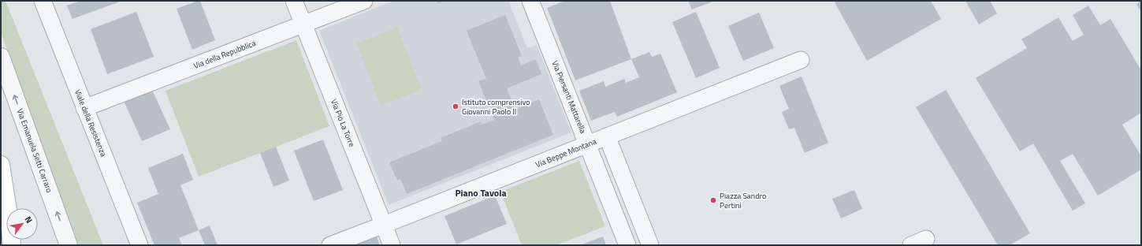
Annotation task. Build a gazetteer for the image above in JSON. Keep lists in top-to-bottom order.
{
  "streets": {
    "street": [
      "Via della Repubblica",
      "Via Piersanti Mattarella",
      "Viale della Resistenza",
      "Via Pio La Torre",
      "Via Emanuela Setti Carraro",
      "Via Beppe Montana"
    ]
  },
  "crossings": [
    ["Via della Repubblica", "Viale della Resistenza"],
    ["Via della Repubblica", "Via Pio La Torre"],
    ["Via Piersanti Mattarella", "Via Beppe Montana"],
    ["Via Pio La Torre", "Via Beppe Montana"]
  ],
  "one_way": ["Via Emanuela Setti Carraro"],
  "districts": ["Piano Tavola"],
  "places": ["Istituto comprensivo Giovanni Paolo II", "Piazza Sandro Pertini"],
  "north": "top right"
}
